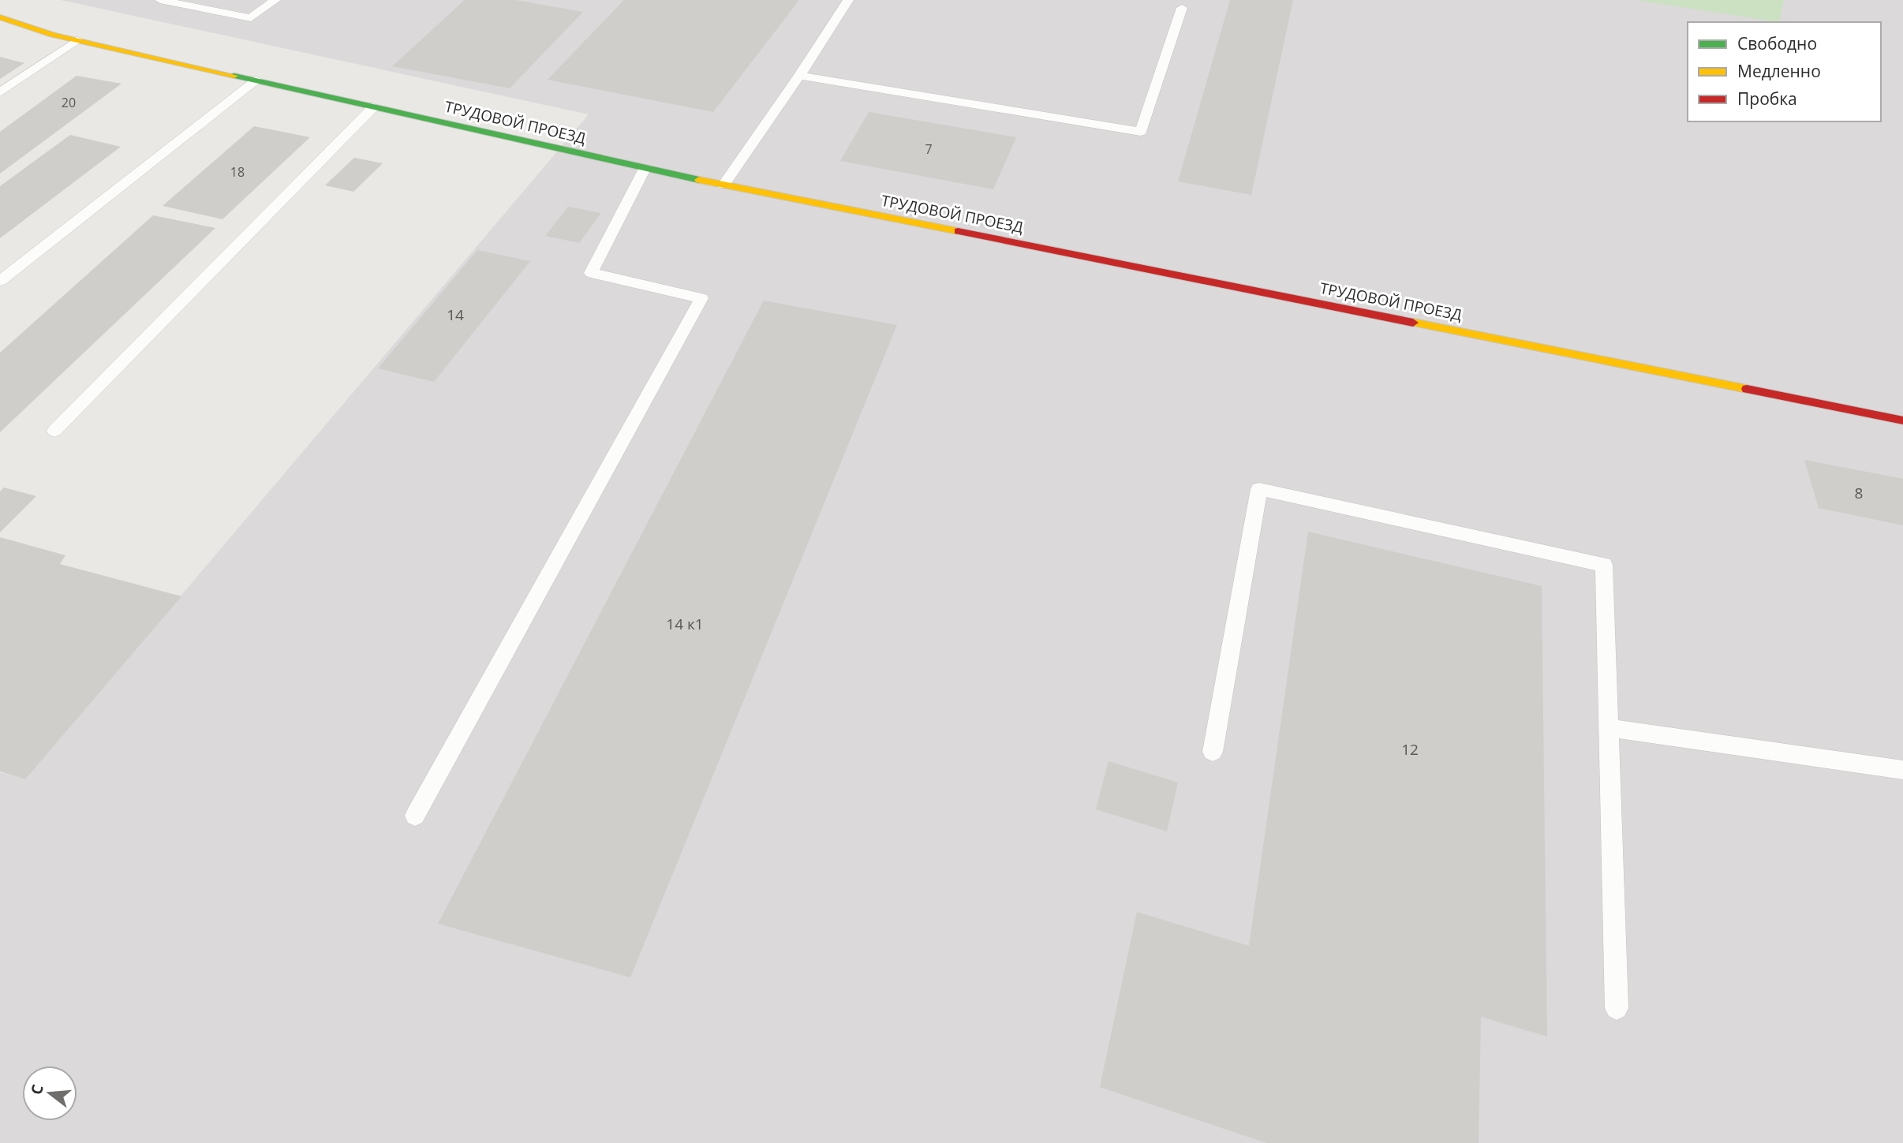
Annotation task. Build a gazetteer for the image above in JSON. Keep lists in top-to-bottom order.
{
  "streets": {
    "street": ["ТРУДОВОЙ ПРОЕЗД"]
  },
  "house_numbers": [
    "20",
    "7",
    "18",
    "14",
    "8",
    "14 к1",
    "12"
  ],
  "legend": ["Свободно", "Медленно", "Пробка"],
  "north": "left"
}
